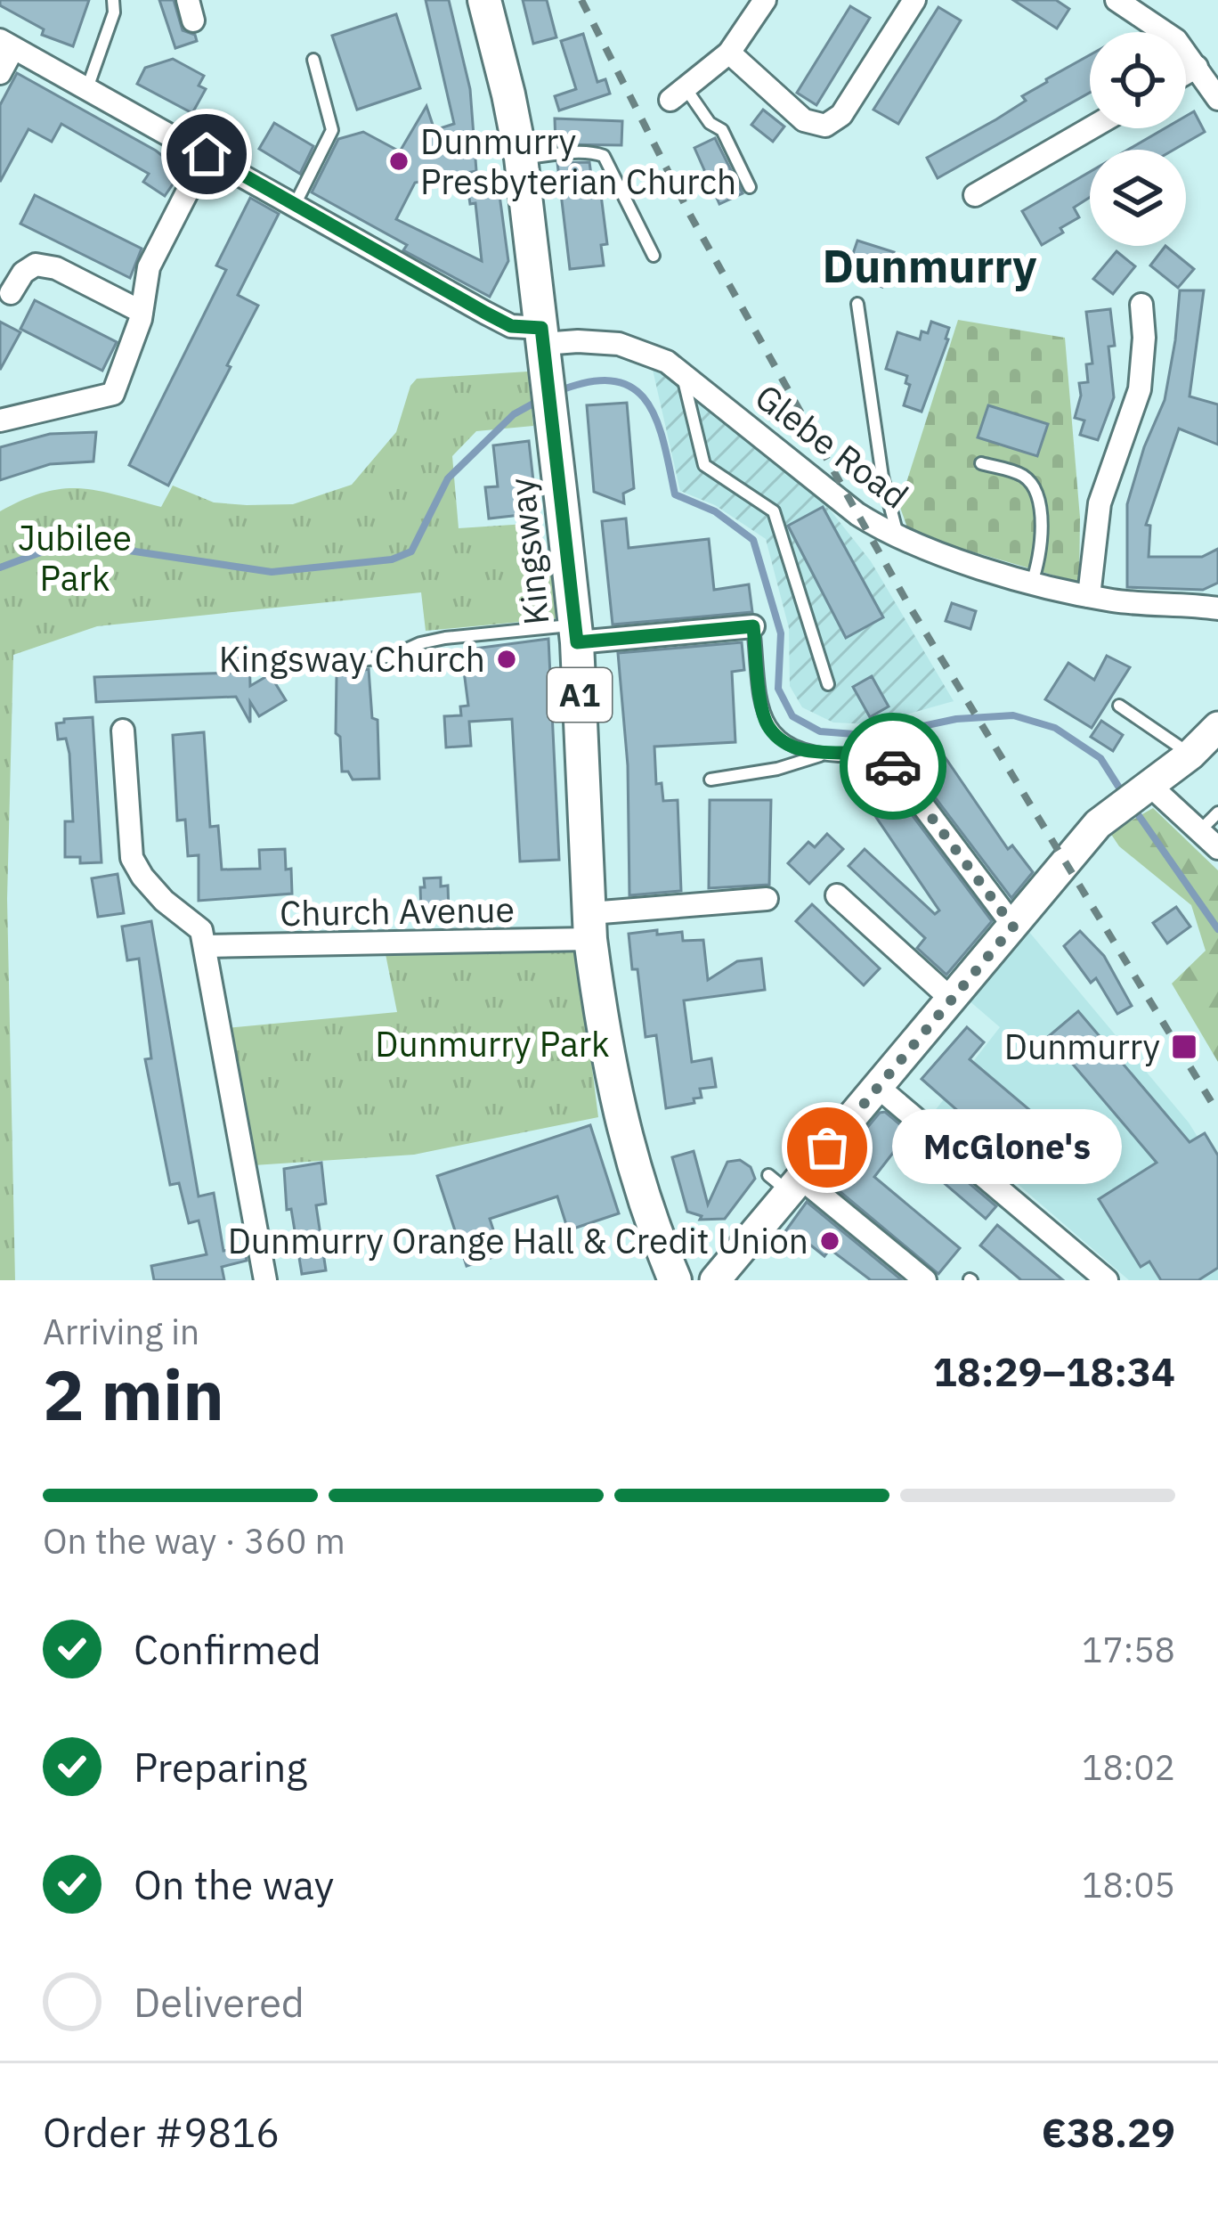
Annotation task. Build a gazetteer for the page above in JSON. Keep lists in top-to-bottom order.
{
  "streets": {
    "main road": ["Kingsway", "A1"],
    "street": ["Glebe Road", "Church Avenue"]
  },
  "crossings": [
    ["Glebe Road", "Kingsway"],
    ["Kingsway", "Church Avenue"]
  ],
  "districts": ["Dunmurry"],
  "parks": ["Jubilee Park", "Dunmurry Park"],
  "places": {
    "other": [
      "Dunmurry Presbyterian Church",
      "Kingsway Church",
      "McGlone's",
      "Dunmurry Orange Hall & Credit Union"
    ],
    "transit": ["Dunmurry"]
  },
  "page": {
    "bubble": "McGlone's",
    "heading": ["2 min", "Arriving in", "18:29–18:34"],
    "panel": ["Order #9816", "€38.29"],
    "bar": "On the way · 360 m",
    "list": [
      ["Confirmed", "17:58"],
      ["Preparing", "18:02"],
      ["On the way", "18:05"],
      "Delivered"
    ]
  }
}
